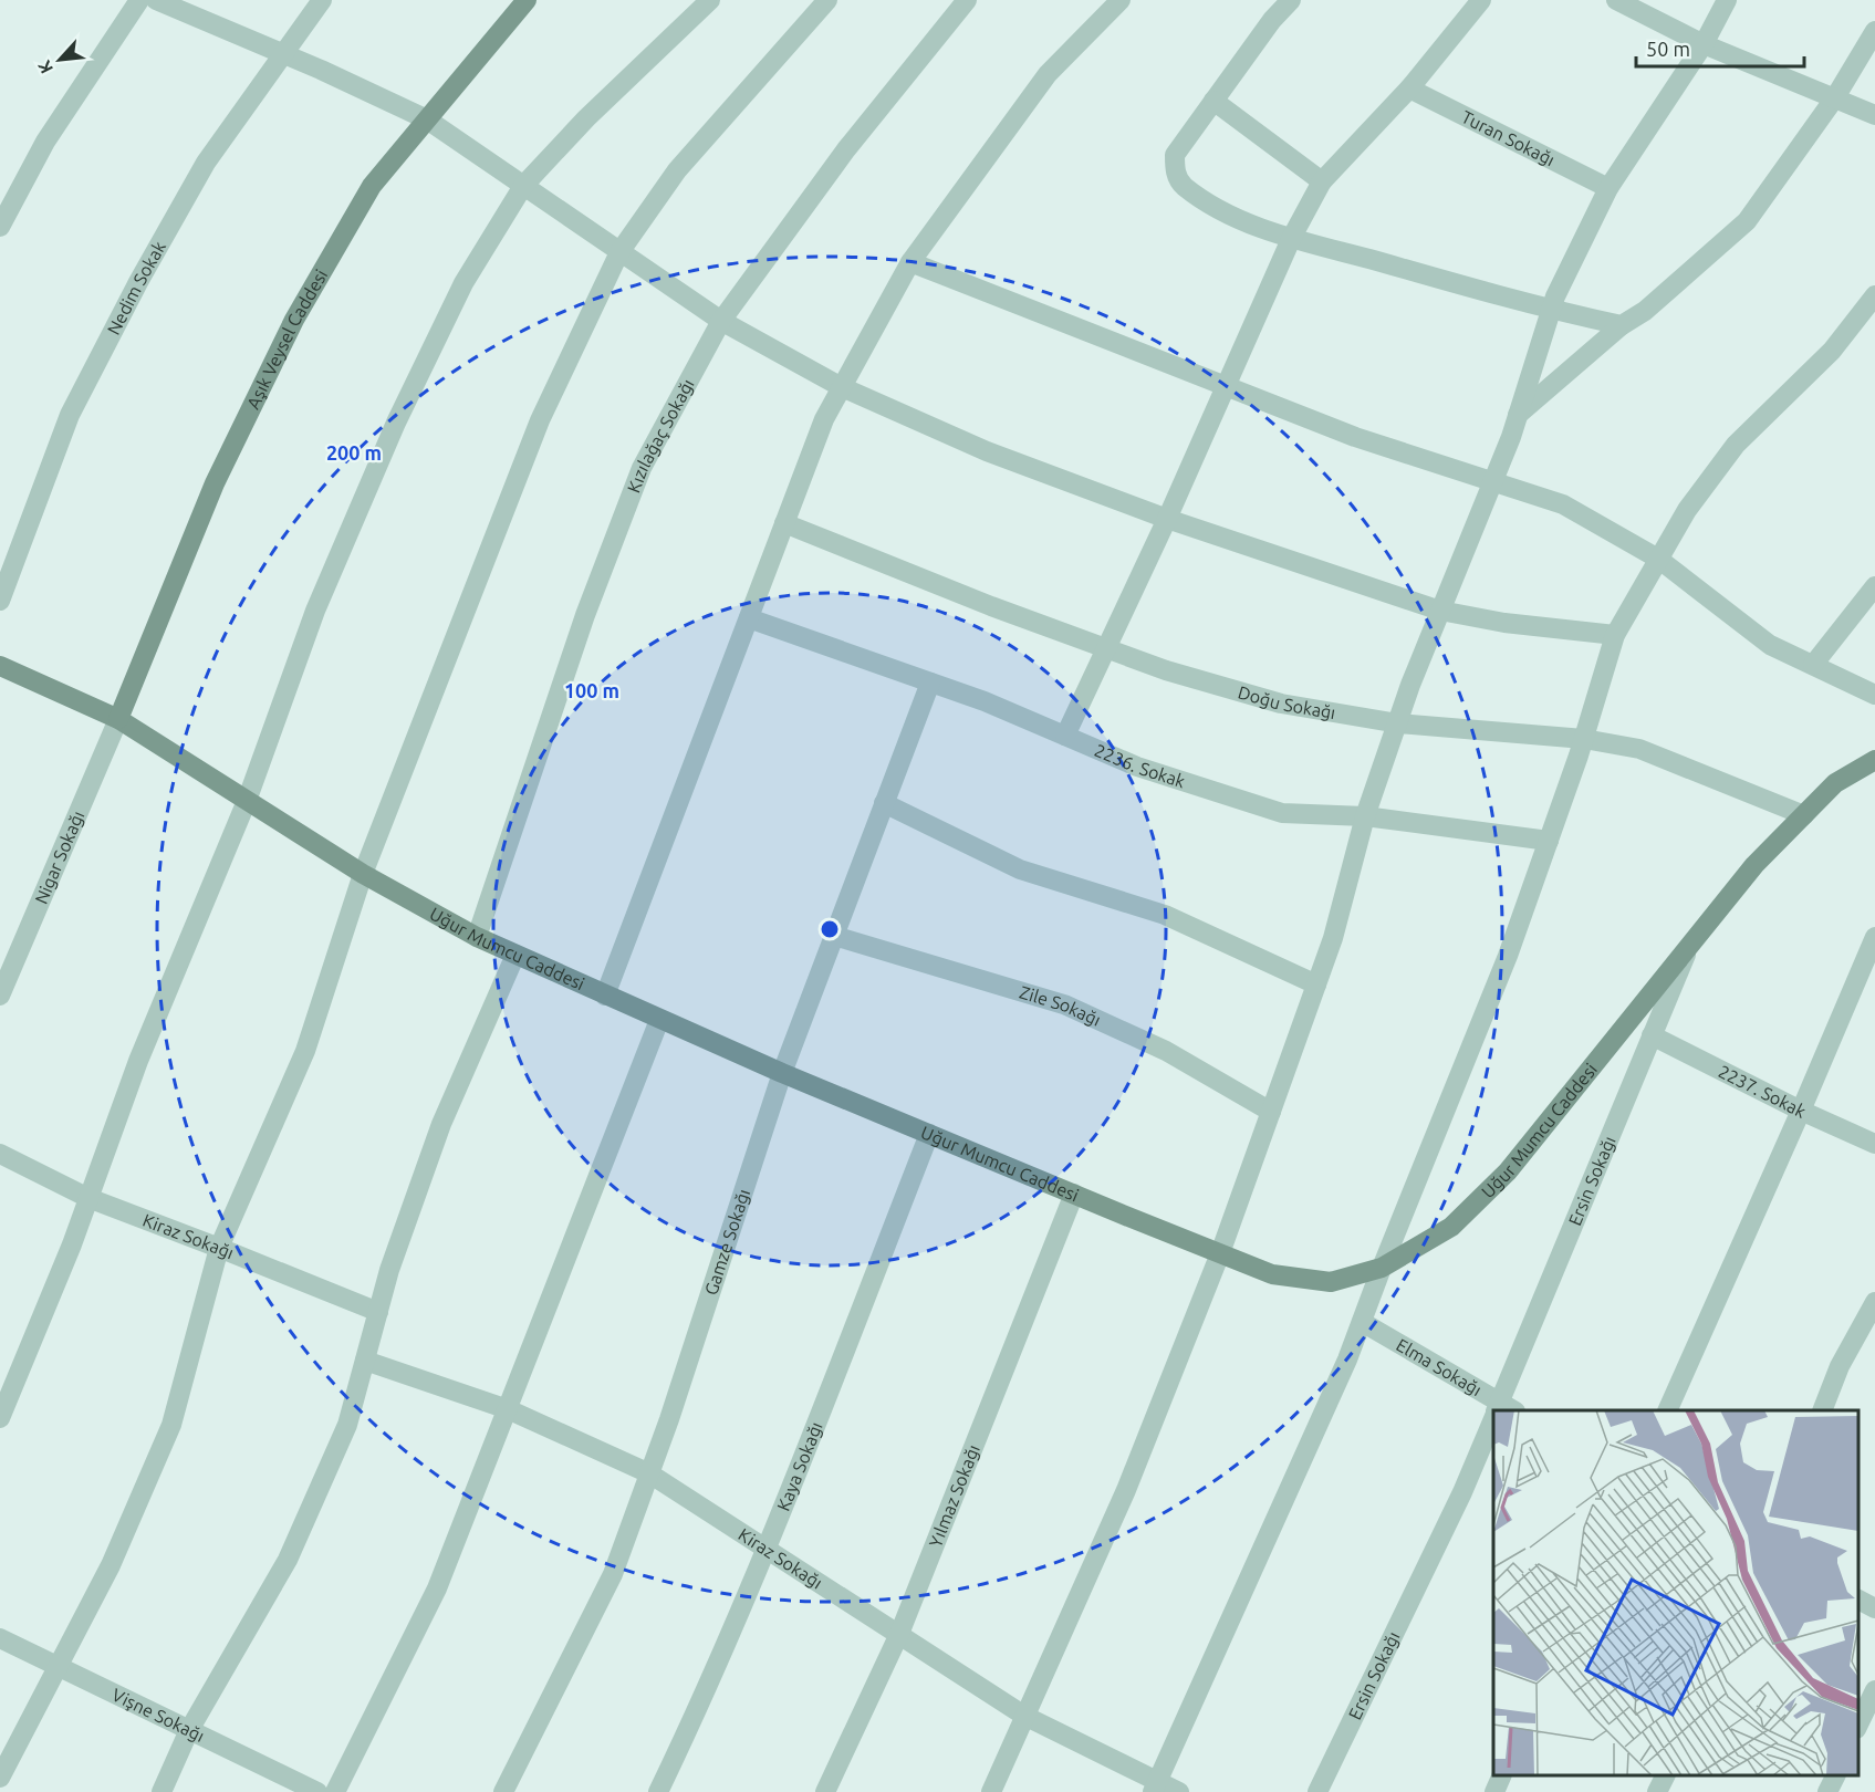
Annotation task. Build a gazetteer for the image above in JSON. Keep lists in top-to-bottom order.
{
  "streets": {
    "street": [
      "Turan Sokağı",
      "Nedim Sokak",
      "Aşık Veysel Caddesi",
      "Kızılağaç Sokağı",
      "Doğu Sokağı",
      "2236. Sokak",
      "Nigar Sokağı",
      "Uğur Mumcu Caddesi",
      "Zile Sokağı",
      "2237. Sokak",
      "Ersin Sokağı",
      "Kiraz Sokağı",
      "Gamze Sokağı",
      "Elma Sokağı",
      "Kaya Sokağı",
      "Yılmaz Sokağı",
      "Vişne Sokağı"
    ]
  },
  "crossings": [
    ["Aşık Veysel Caddesi", "Nigar Sokağı"],
    ["Aşık Veysel Caddesi", "Uğur Mumcu Caddesi"],
    ["Kızılağaç Sokağı", "Uğur Mumcu Caddesi"],
    ["Doğu Sokağı", "Uğur Mumcu Caddesi"],
    ["2236. Sokak", "Gamze Sokağı"],
    ["Nigar Sokağı", "Uğur Mumcu Caddesi"],
    ["Uğur Mumcu Caddesi", "Ersin Sokağı"],
    ["Uğur Mumcu Caddesi", "Gamze Sokağı"],
    ["Uğur Mumcu Caddesi", "Kaya Sokağı"],
    ["Uğur Mumcu Caddesi", "Yılmaz Sokağı"],
    ["Zile Sokağı", "Gamze Sokağı"],
    ["2237. Sokak", "Ersin Sokağı"],
    ["Ersin Sokağı", "Elma Sokağı"],
    ["Kiraz Sokağı", "Gamze Sokağı"],
    ["Kiraz Sokağı", "Kaya Sokağı"],
    ["Kiraz Sokağı", "Yılmaz Sokağı"]
  ],
  "scale_bar": "50 m",
  "north": "bottom left",
  "rings": ["200 m", "100 m"]
}
